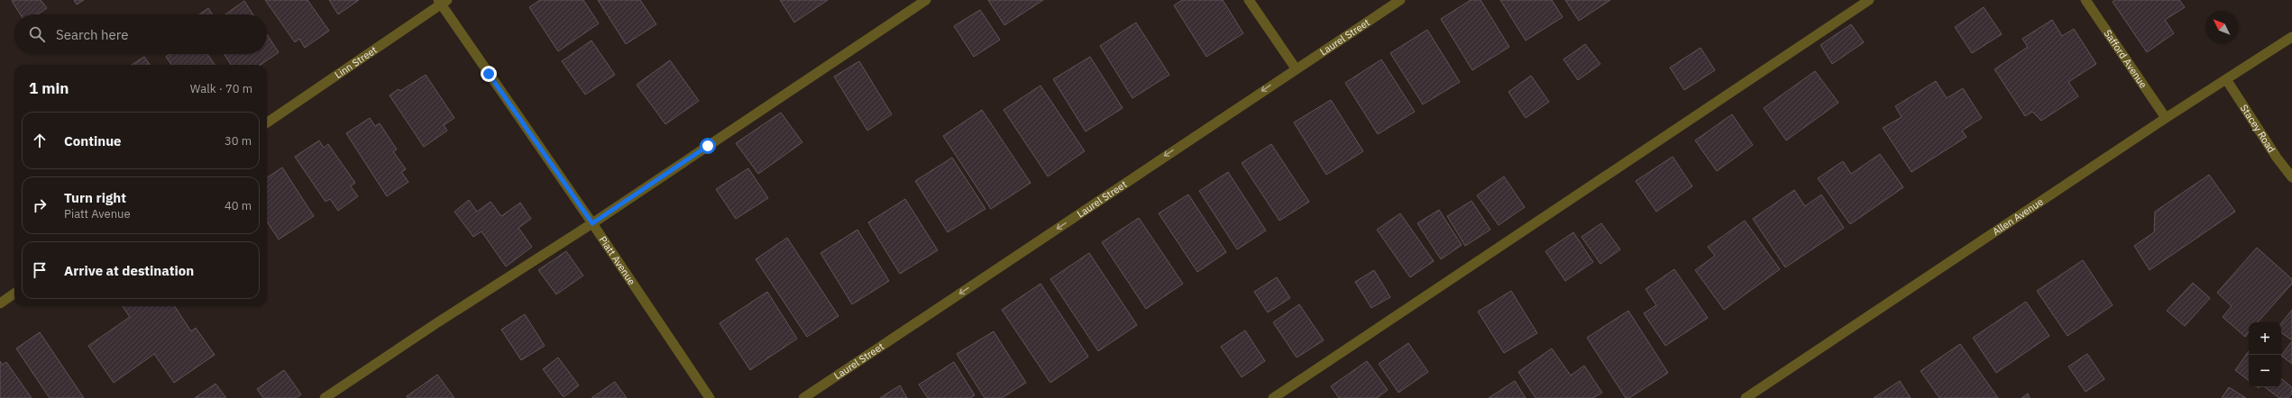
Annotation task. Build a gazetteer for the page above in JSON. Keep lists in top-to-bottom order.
{
  "streets": {
    "street": [
      "Laurel Street",
      "Safford Avenue",
      "Linn Street",
      "Stacey Road",
      "Allen Avenue",
      "Piatt Avenue"
    ]
  },
  "crossings": [
    ["Safford Avenue", "Allen Avenue"],
    ["Linn Street", "Piatt Avenue"],
    ["Stacey Road", "Allen Avenue"]
  ],
  "one_way": ["Laurel Street"],
  "north": "top left",
  "page": {
    "search": "Search here",
    "heading": ["1 min", "Walk · 70 m"],
    "list": [
      ["Continue", "30 m"],
      ["Turn right", "Piatt Avenue", "40 m"],
      "Arrive at destination"
    ],
    "map_buttons": ["+", "−"]
  }
}
